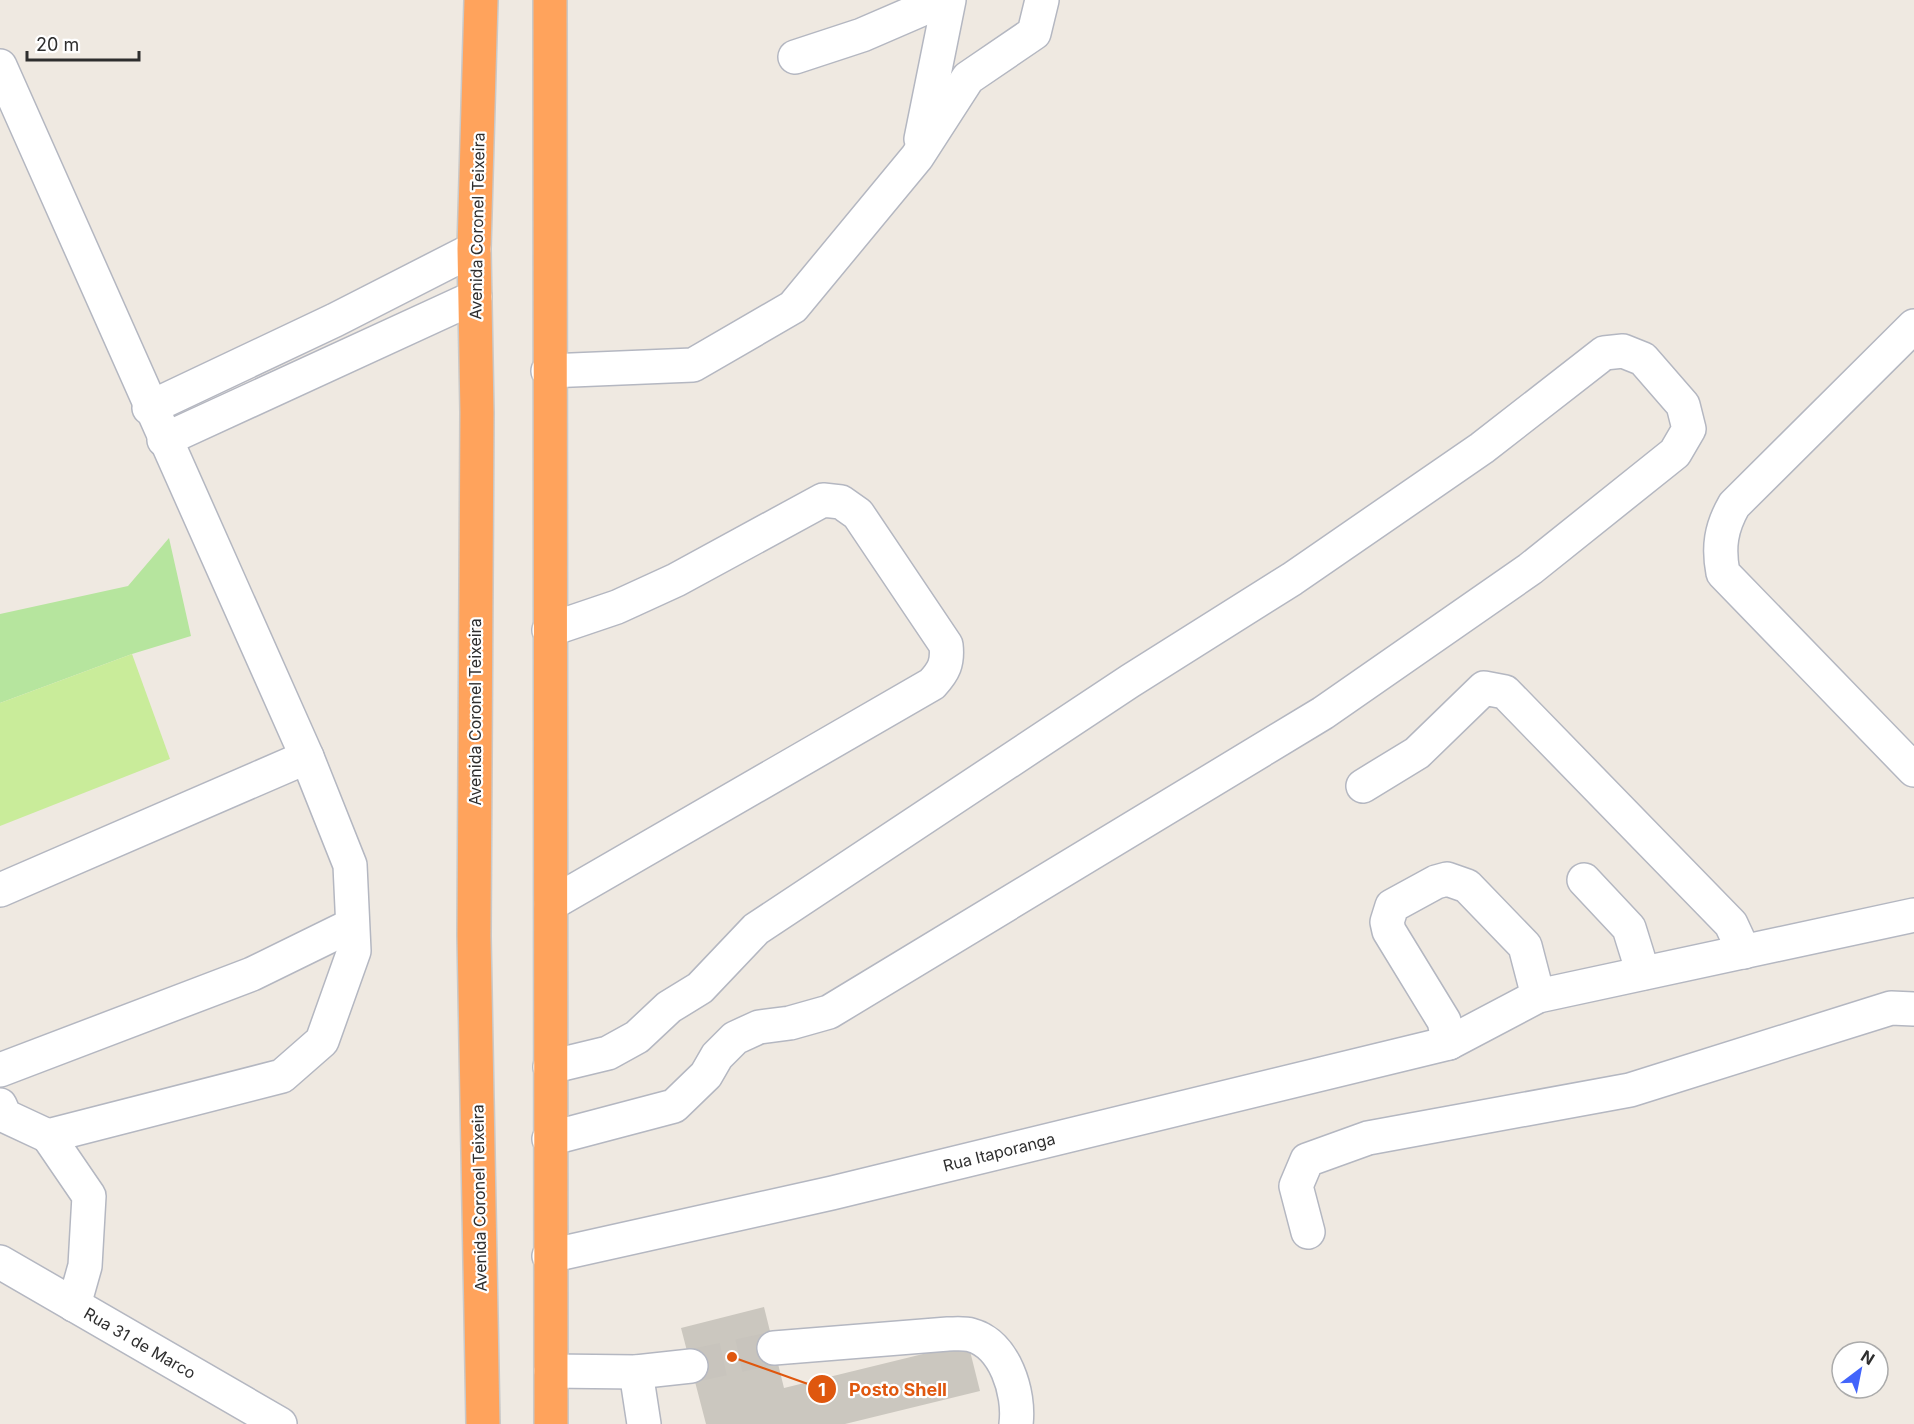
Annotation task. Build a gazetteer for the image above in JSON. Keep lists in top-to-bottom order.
{
  "streets": {
    "highway": ["Avenida Coronel Teixeira"],
    "street": ["Rua Itaporanga", "Rua 31 de Marco"]
  },
  "places": ["Posto Shell"],
  "scale_bar": "20 m",
  "north": "top right"
}
